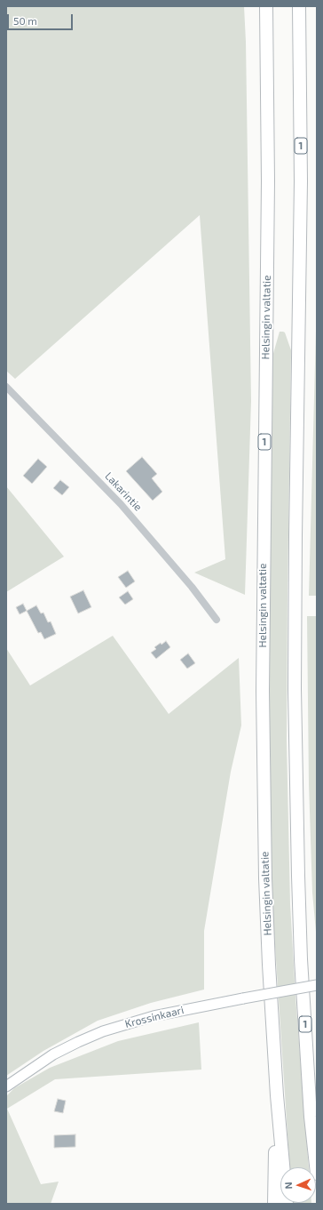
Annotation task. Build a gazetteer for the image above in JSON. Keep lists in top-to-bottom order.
{
  "streets": {
    "highway": ["1", "Helsingin valtatie"],
    "street": ["Lakarintie", "Krossinkaari"]
  },
  "scale_bar": "50 m",
  "north": "left"
}
